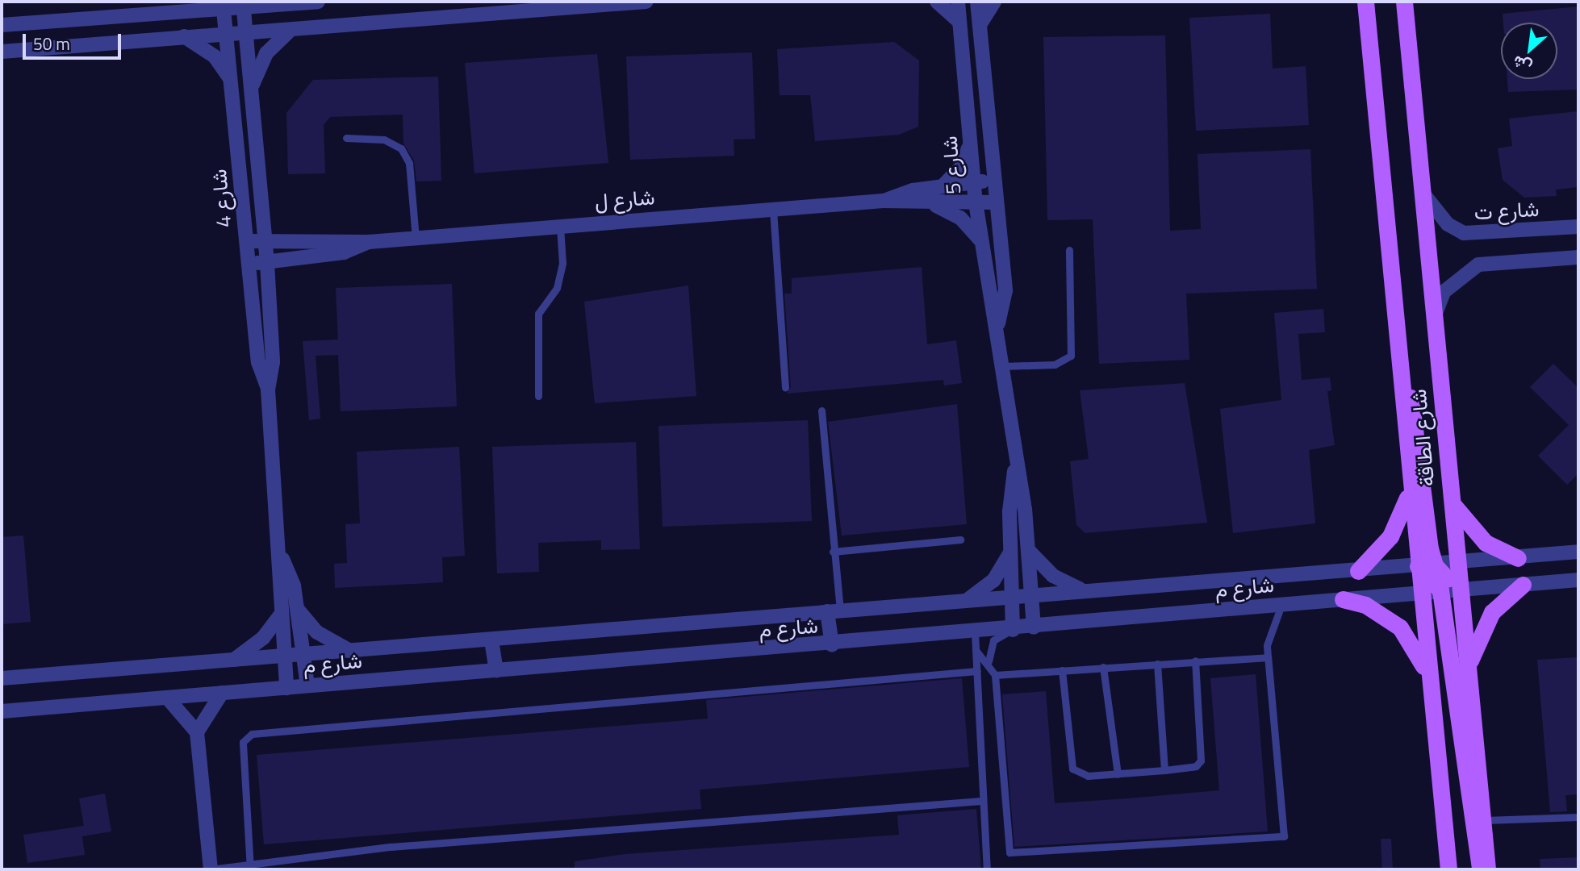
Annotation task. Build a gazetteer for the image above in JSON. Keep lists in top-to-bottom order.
{
  "streets": {
    "main road": ["شارع الطاقة"],
    "street": [
      "شارع 5",
      "شارع 4",
      "شارع ل",
      "شارع ت",
      "شارع م"
    ]
  },
  "crossings": [
    ["شارع 5", "شارع ل"],
    ["شارع 5", "شارع م"],
    ["شارع 4", "شارع ل"],
    ["شارع 4", "شارع م"],
    ["شارع ت", "شارع الطاقة"],
    ["شارع الطاقة", "شارع م"]
  ],
  "scale_bar": "50 m",
  "north": "bottom left"
}
